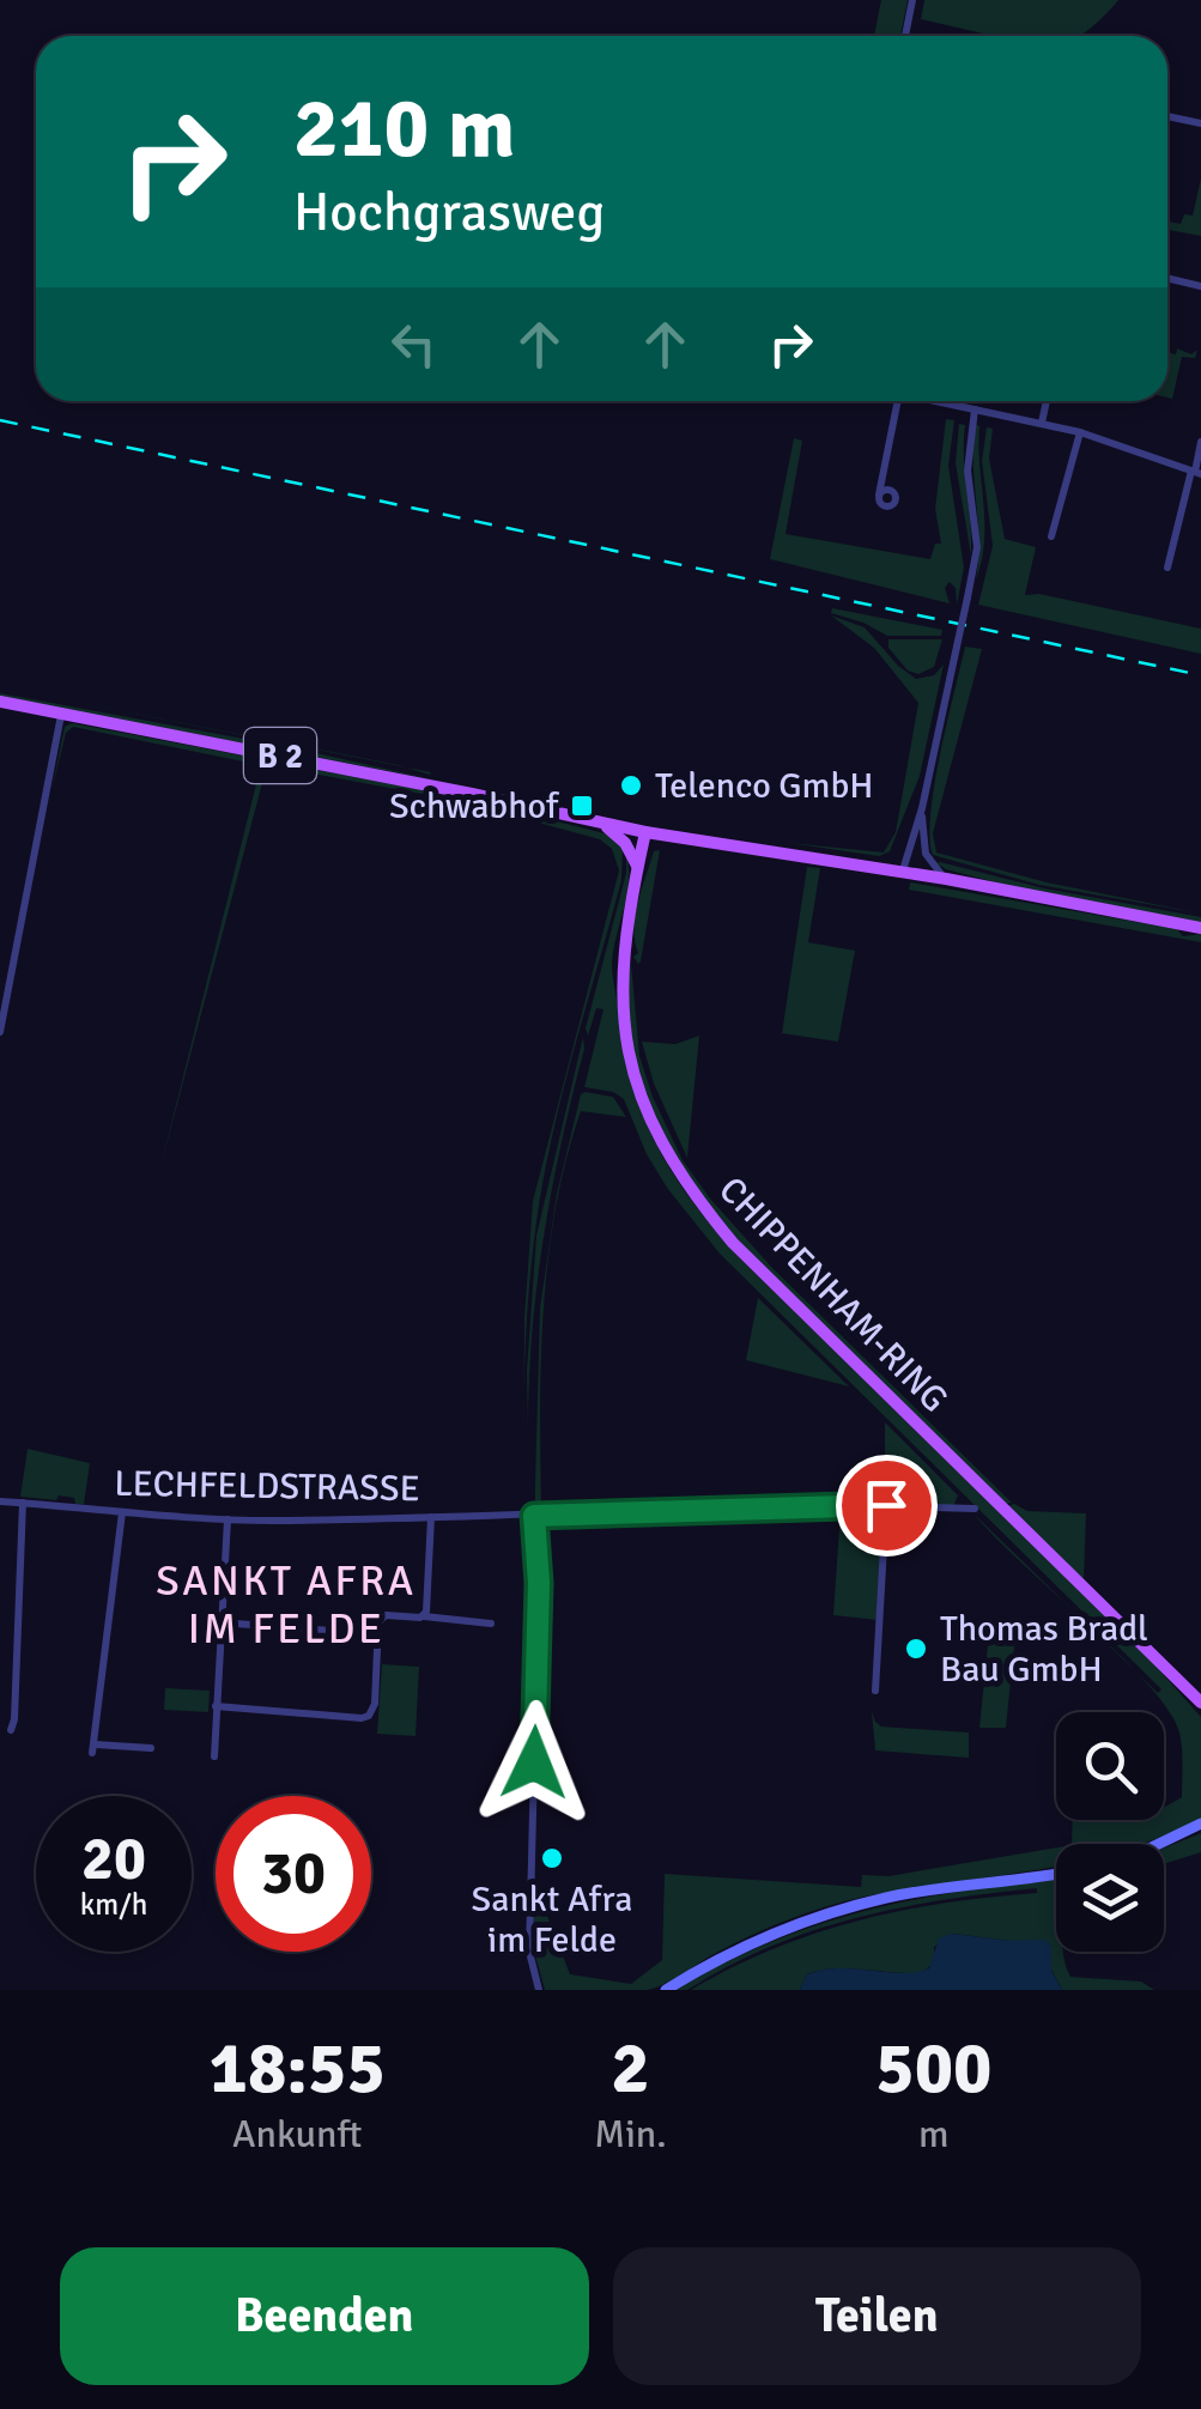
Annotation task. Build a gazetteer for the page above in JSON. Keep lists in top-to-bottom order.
{
  "streets": {
    "main road": ["B 2", "CHIPPENHAM-RING"],
    "street": ["LECHFELDSTRASSE"]
  },
  "crossings": [
    ["B 2", "CHIPPENHAM-RING"]
  ],
  "districts": ["SANKT AFRA IM FELDE"],
  "places": {
    "other": ["Telenco GmbH", "Thomas Bradl Bau GmbH", "Sankt Afra im Felde"],
    "transit": ["Schwabhof"]
  },
  "page": {
    "turn": ["210 m", "Hochgrasweg"],
    "speed": "20 km/h",
    "limit": "30",
    "eta": [
      "18:55",
      "Ankunft",
      "2",
      "Min.",
      "500",
      "m"
    ],
    "buttons": ["Beenden", "Teilen"]
  }
}
